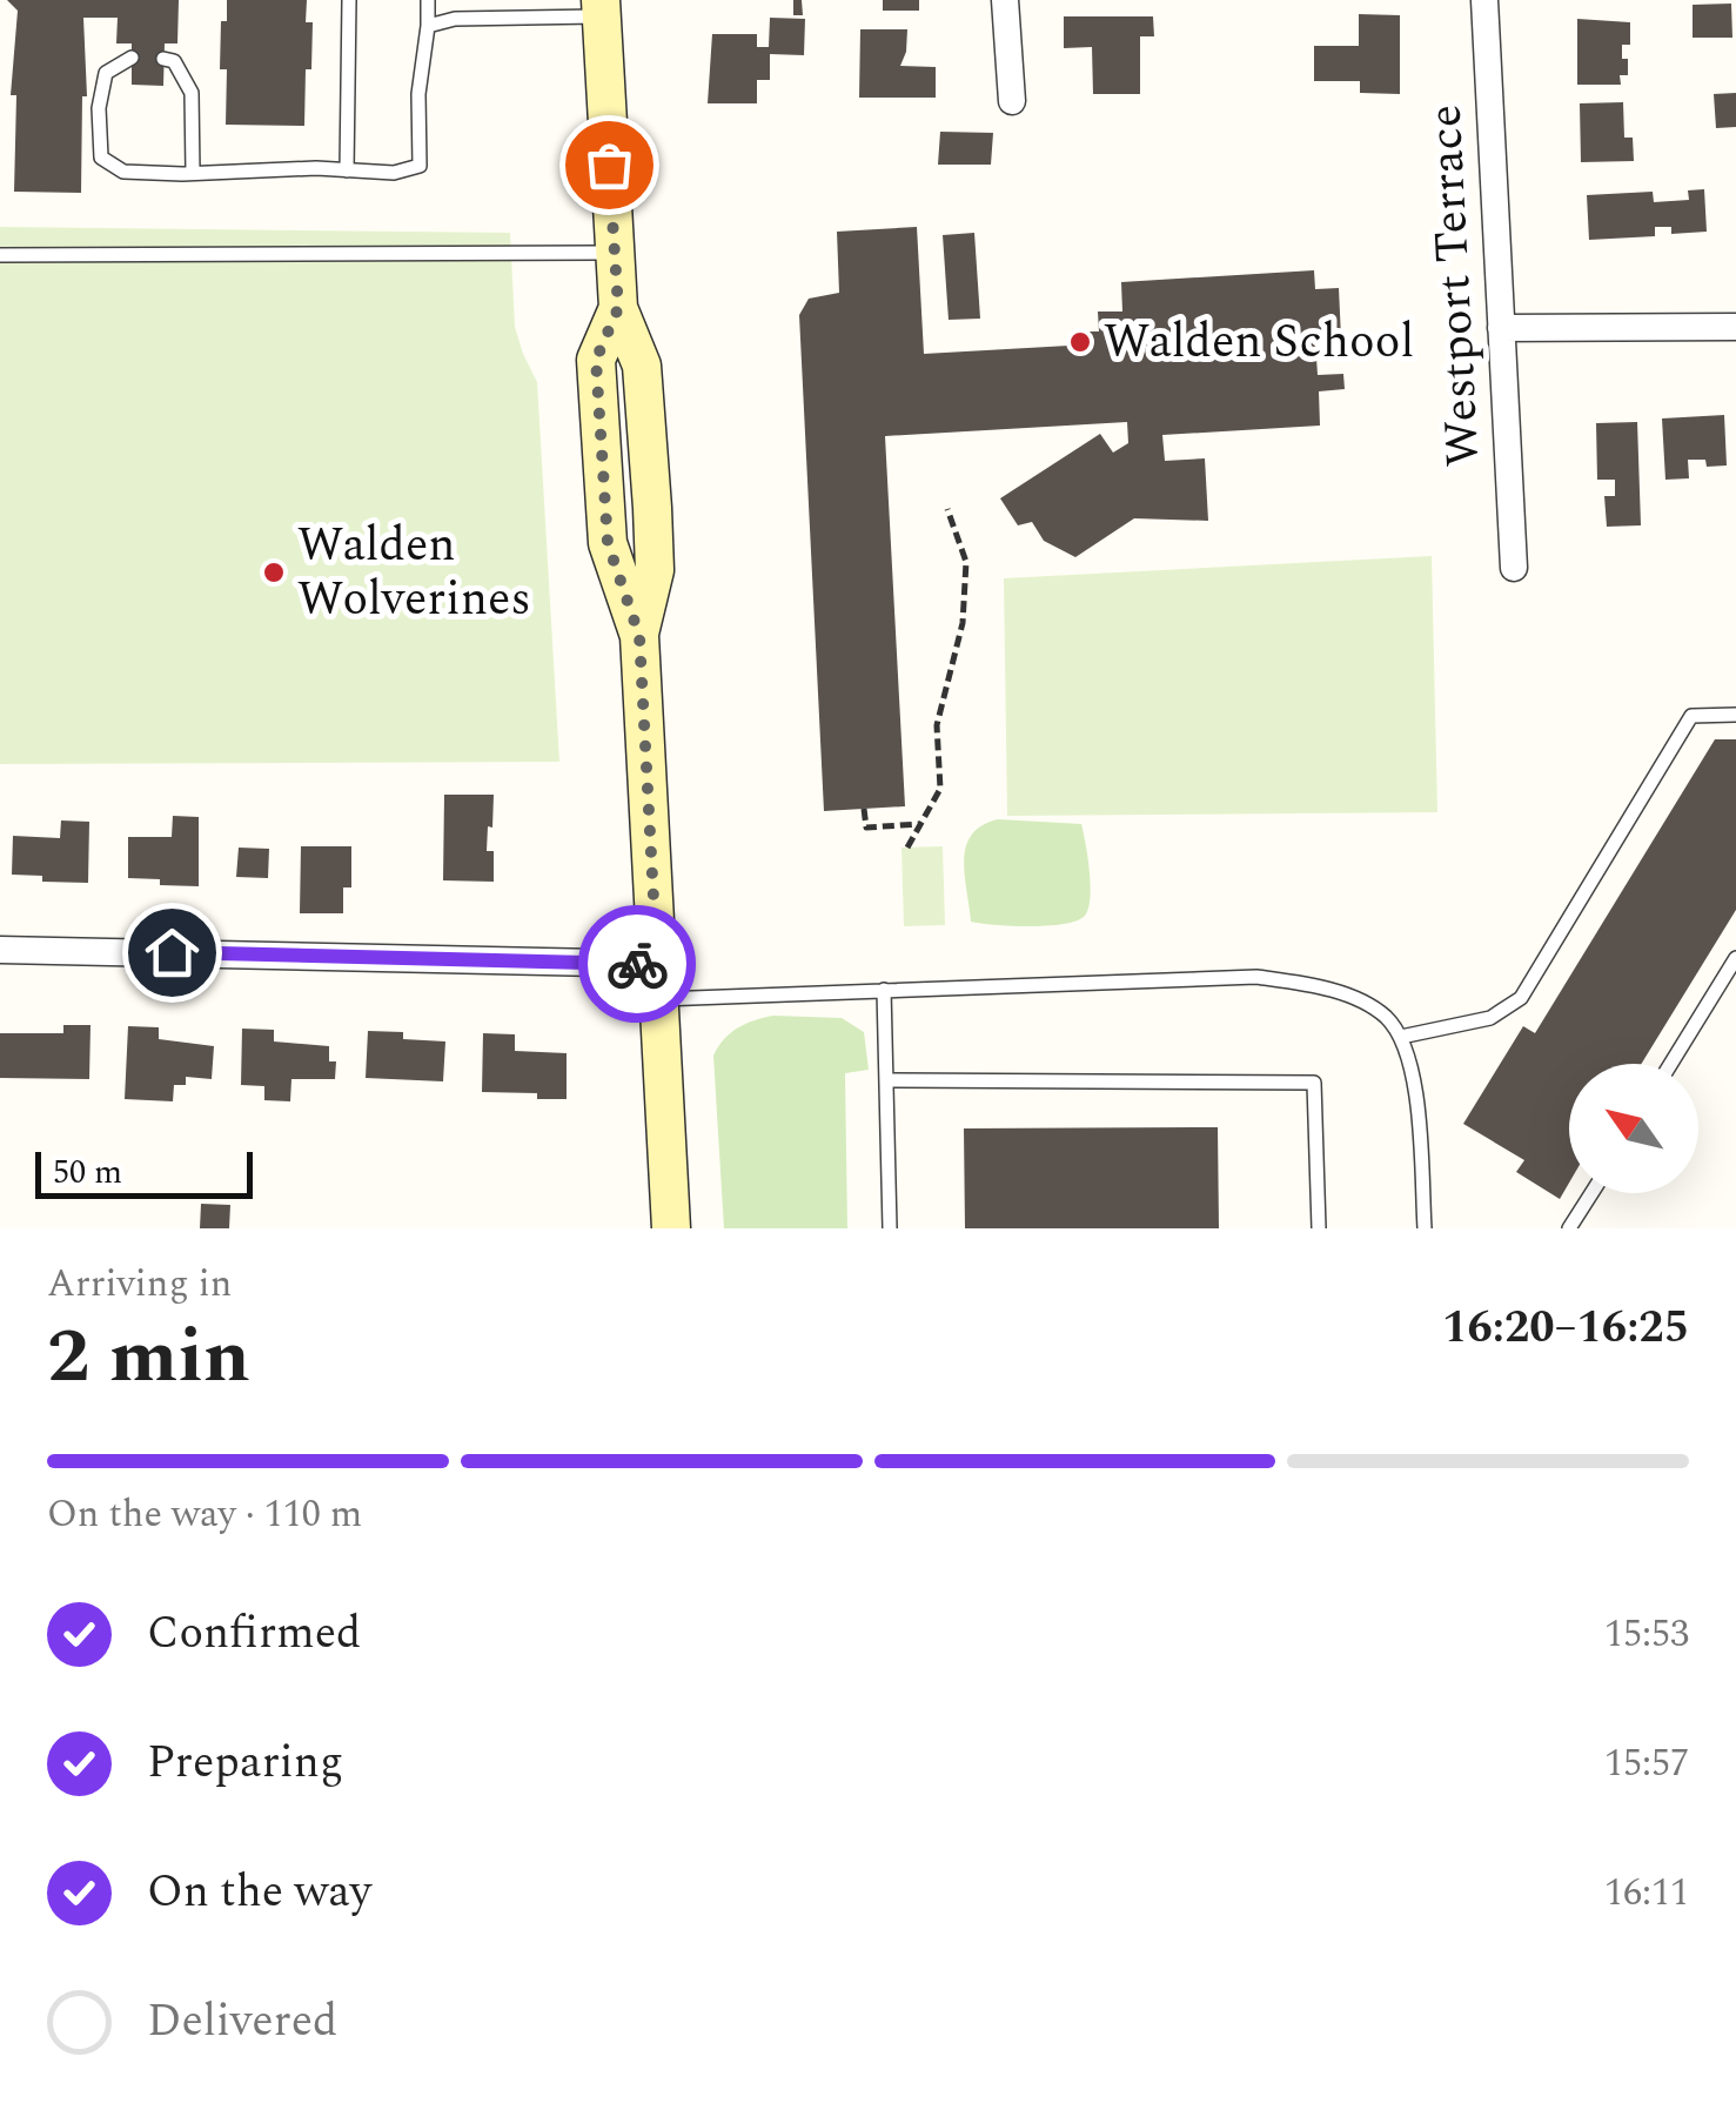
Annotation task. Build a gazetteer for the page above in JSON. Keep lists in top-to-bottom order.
{
  "streets": {
    "street": ["Westport Terrace"]
  },
  "places": ["Walden School", "Walden Wolverines"],
  "scale_bar": "50 m",
  "north": "top left",
  "page": {
    "scale": "50 m",
    "heading": ["2 min", "Arriving in", "16:20–16:25"],
    "bar": "On the way · 110 m",
    "list": [
      ["Confirmed", "15:53"],
      ["Preparing", "15:57"],
      ["On the way", "16:11"],
      "Delivered"
    ]
  }
}
